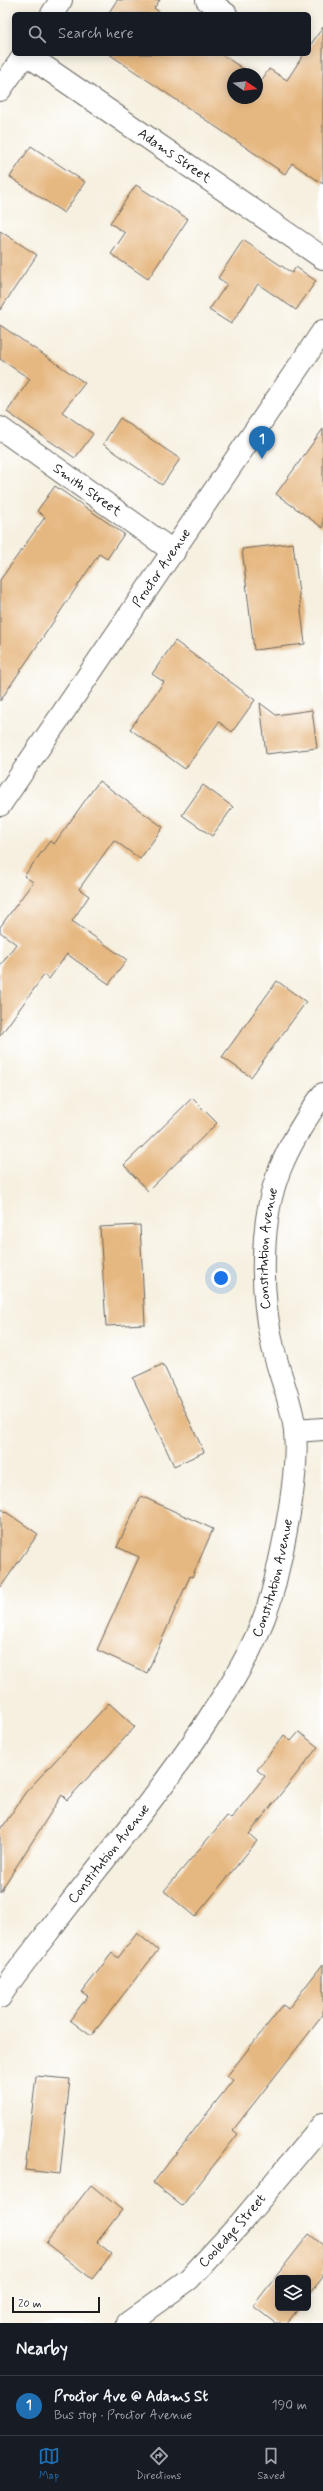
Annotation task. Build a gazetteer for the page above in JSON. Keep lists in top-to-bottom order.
{
  "streets": {
    "street": [
      "Adams Street",
      "Smith Street",
      "Proctor Avenue",
      "Constitution Avenue",
      "Cooledge Street"
    ]
  },
  "crossings": [
    ["Smith Street", "Proctor Avenue"]
  ],
  "scale_bar": "20 m",
  "north": "right",
  "page": {
    "search": "Search here",
    "pins": "1",
    "scale": "20 m",
    "heading": "Nearby",
    "list": [
      {
        "mark": "1",
        "name": "Proctor Ave @ Adams St",
        "note": "Bus stop · Proctor Avenue",
        "value": "190 m"
      }
    ],
    "nav": ["Map", "Directions", "Saved"]
  }
}
